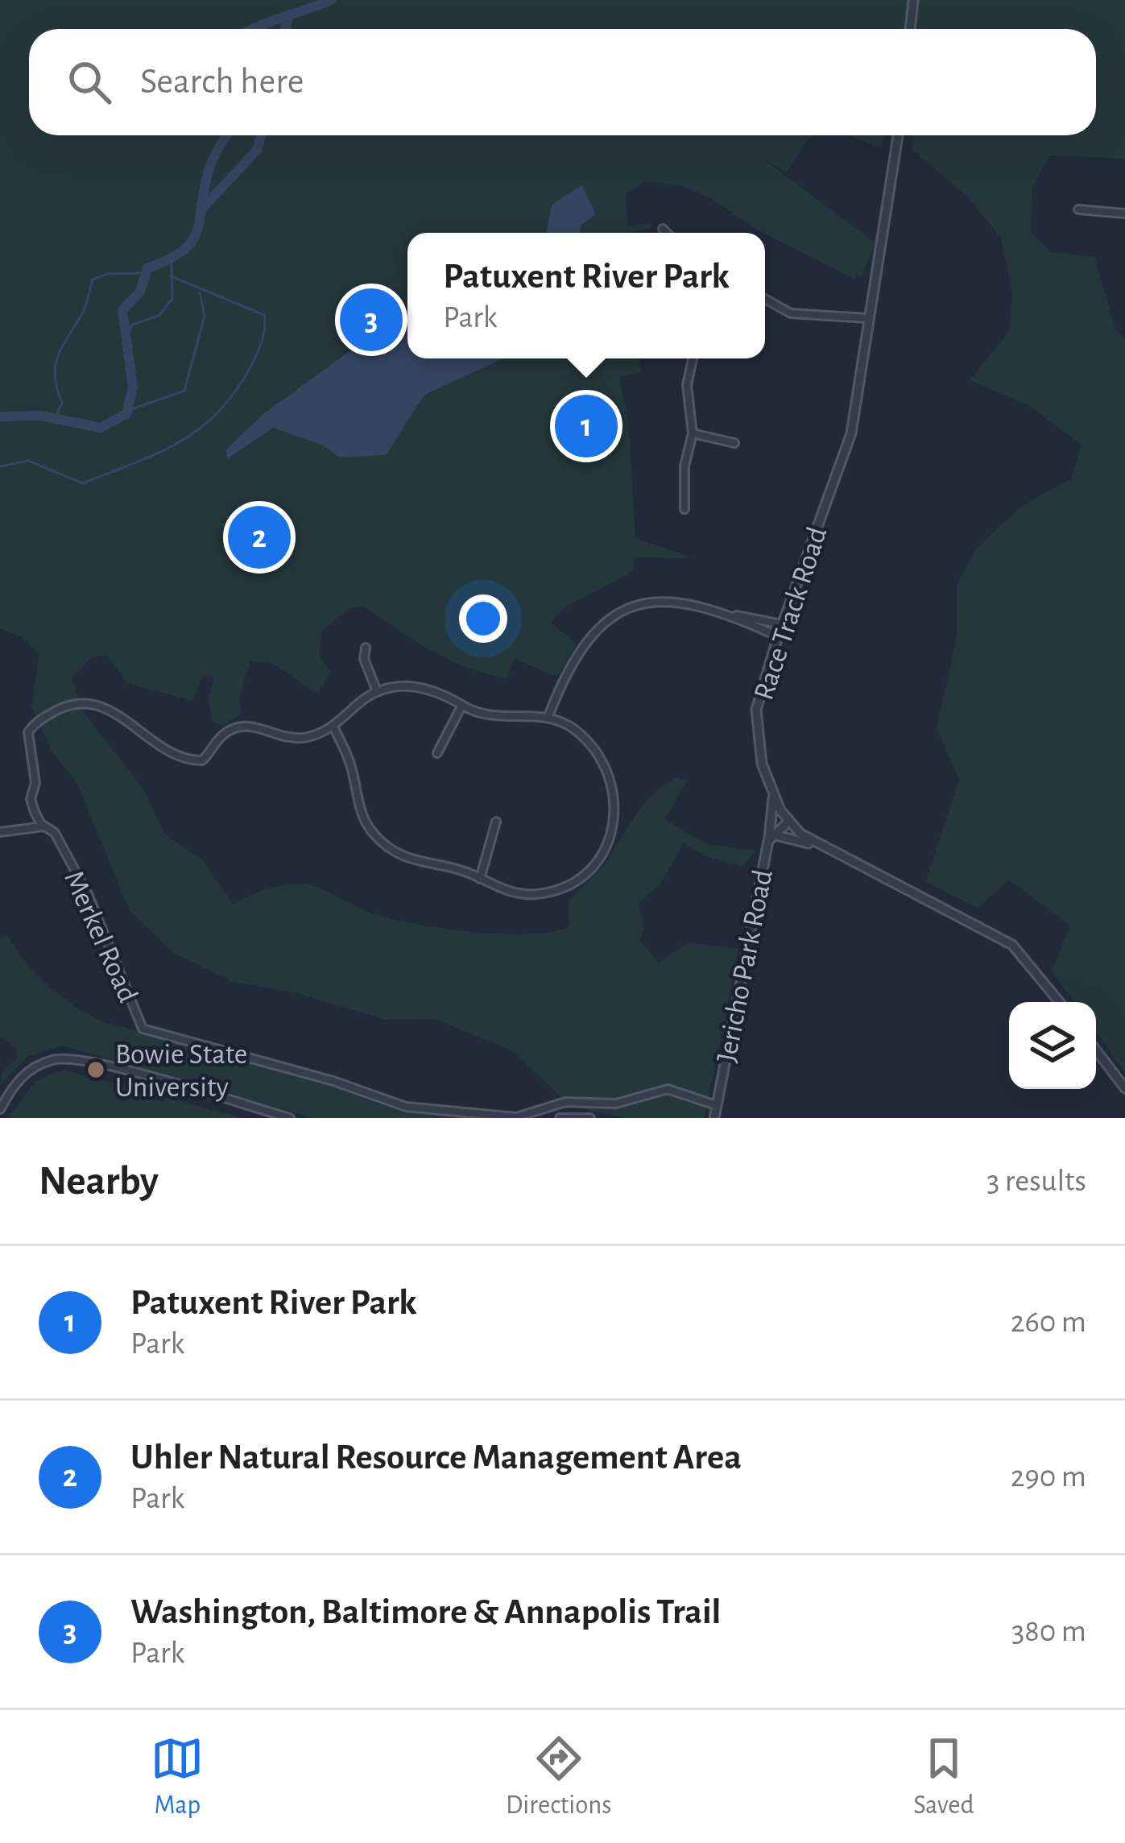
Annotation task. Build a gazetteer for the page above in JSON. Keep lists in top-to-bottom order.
{
  "streets": {
    "street": ["Race Track Road", "Merkel Road", "Jericho Park Road"]
  },
  "crossings": [
    ["Race Track Road", "Jericho Park Road"],
    ["Merkel Road", "Jericho Park Road"]
  ],
  "places": ["Bowie State University"],
  "page": {
    "search": "Search here",
    "popup": ["Patuxent River Park", "Park"],
    "pins": ["3", "1", "2"],
    "heading": ["Nearby", "3 results"],
    "list": [
      {
        "mark": "1",
        "name": "Patuxent River Park",
        "note": "Park",
        "value": "260 m"
      },
      {
        "mark": "2",
        "name": "Uhler Natural Resource Management Area",
        "note": "Park",
        "value": "290 m"
      },
      {
        "mark": "3",
        "name": "Washington, Baltimore & Annapolis Trail",
        "note": "Park",
        "value": "380 m"
      }
    ],
    "nav": ["Map", "Directions", "Saved"]
  }
}
